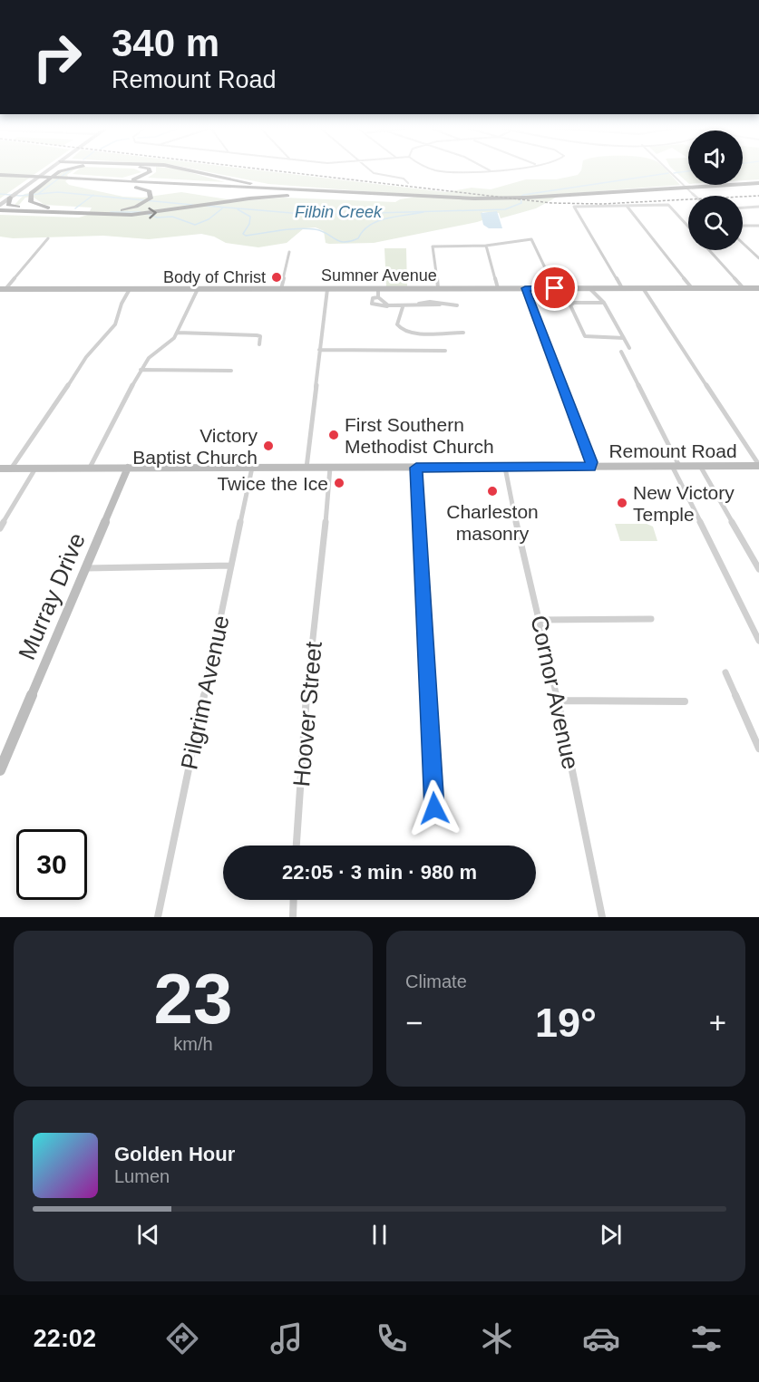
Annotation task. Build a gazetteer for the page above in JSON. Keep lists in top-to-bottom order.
{
  "streets": {
    "street": [
      "Sumner Avenue",
      "Remount Road",
      "Murray Drive",
      "Pilgrim Avenue",
      "Cornor Avenue",
      "Hoover Street"
    ]
  },
  "crossings": [
    ["Remount Road", "Murray Drive"],
    ["Remount Road", "Pilgrim Avenue"],
    ["Remount Road", "Cornor Avenue"]
  ],
  "water": ["Filbin Creek"],
  "places": [
    "Body of Christ",
    "First Southern Methodist Church",
    "Victory Baptist Church",
    "Twice the Ice",
    "Charleston masonry",
    "New Victory Temple"
  ],
  "page": {
    "turn": ["340 m", "Remount Road"],
    "limit": "30",
    "trip": "22:05 · 3 min · 980 m",
    "tile": [
      ["23", "km/h"],
      "Climate"
    ],
    "heat": ["−", "19°", "+"],
    "song": ["Golden Hour", "Lumen"],
    "tabs": "22:02"
  }
}
